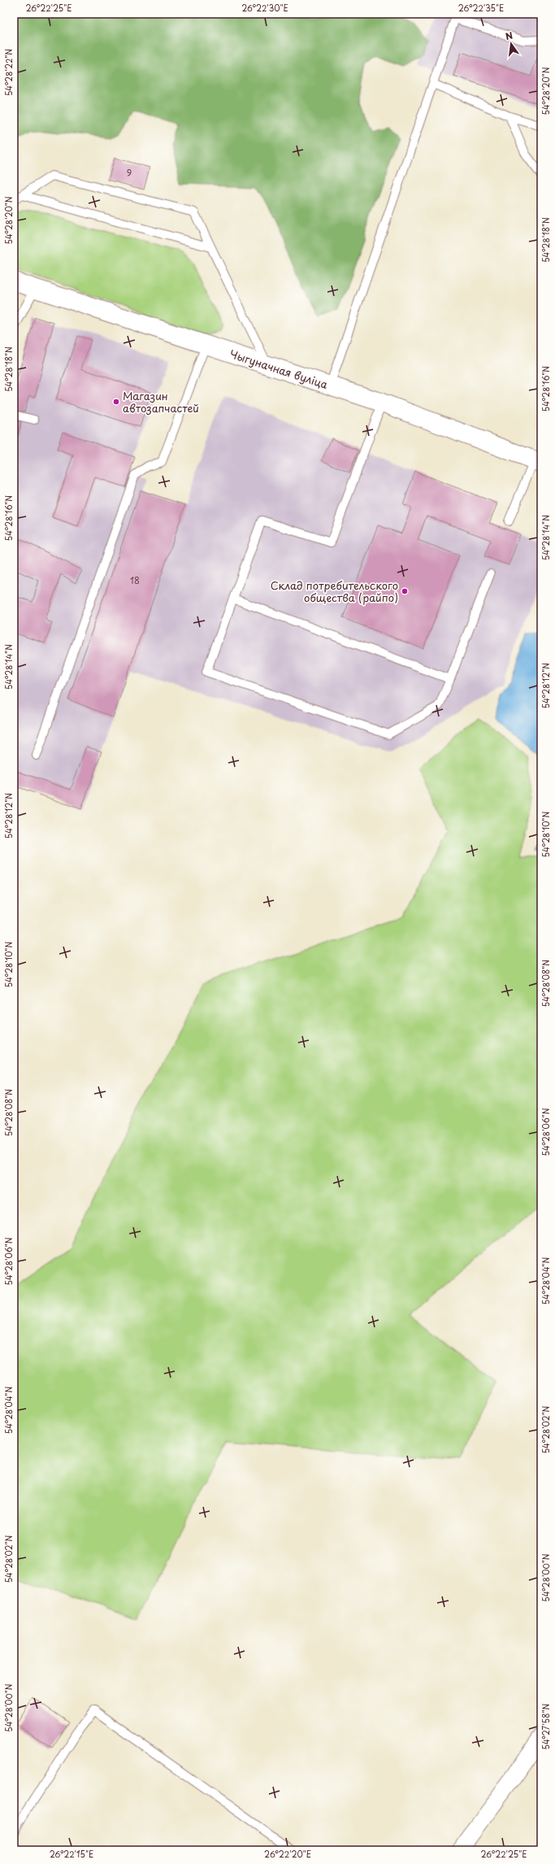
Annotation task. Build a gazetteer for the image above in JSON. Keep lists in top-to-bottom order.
{
  "streets": {
    "street": ["Чыгуначная вуліца"]
  },
  "places": ["Магазин автозапчастей", "Склад потребительского общества (райпо)"],
  "house_numbers": ["9", "18"],
  "north": "top",
  "coordinates": [
    "26°22'25\"E",
    "26°22'30\"E",
    "26°22'35\"E",
    "54°28'22\"N",
    "54°28'20\"N",
    "54°28'18\"N",
    "54°28'16\"N",
    "54°28'14\"N",
    "54°28'12\"N",
    "54°28'10\"N",
    "54°28'08\"N",
    "54°28'06\"N",
    "54°28'04\"N",
    "54°28'02\"N",
    "54°28'00\"N",
    "54°27'58\"N",
    "26°22'15\"E",
    "26°22'20\"E"
  ]
}
